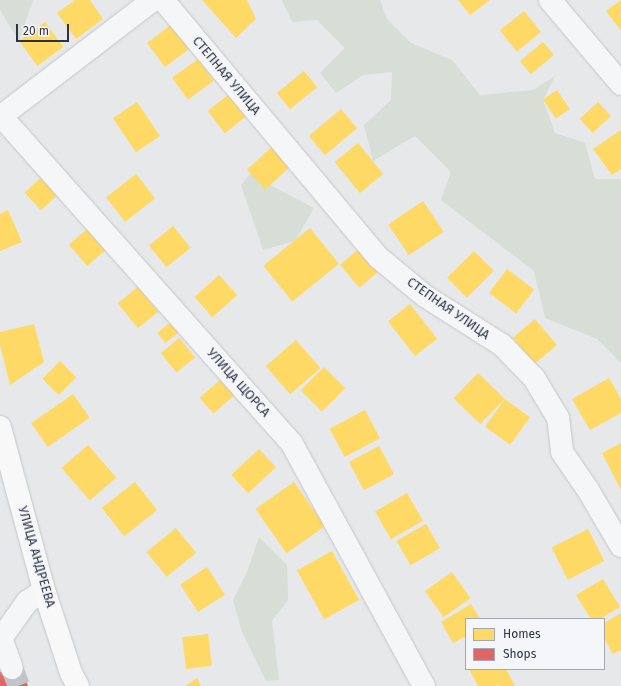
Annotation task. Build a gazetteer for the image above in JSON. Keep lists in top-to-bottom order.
{
  "streets": {
    "main road": ["УЛИЦА АНДРЕЕВА"],
    "street": ["СТЕПНАЯ УЛИЦА", "УЛИЦА ЩОРСА"]
  },
  "legend": ["Homes", "Shops"],
  "scale_bar": "20 m"
}
